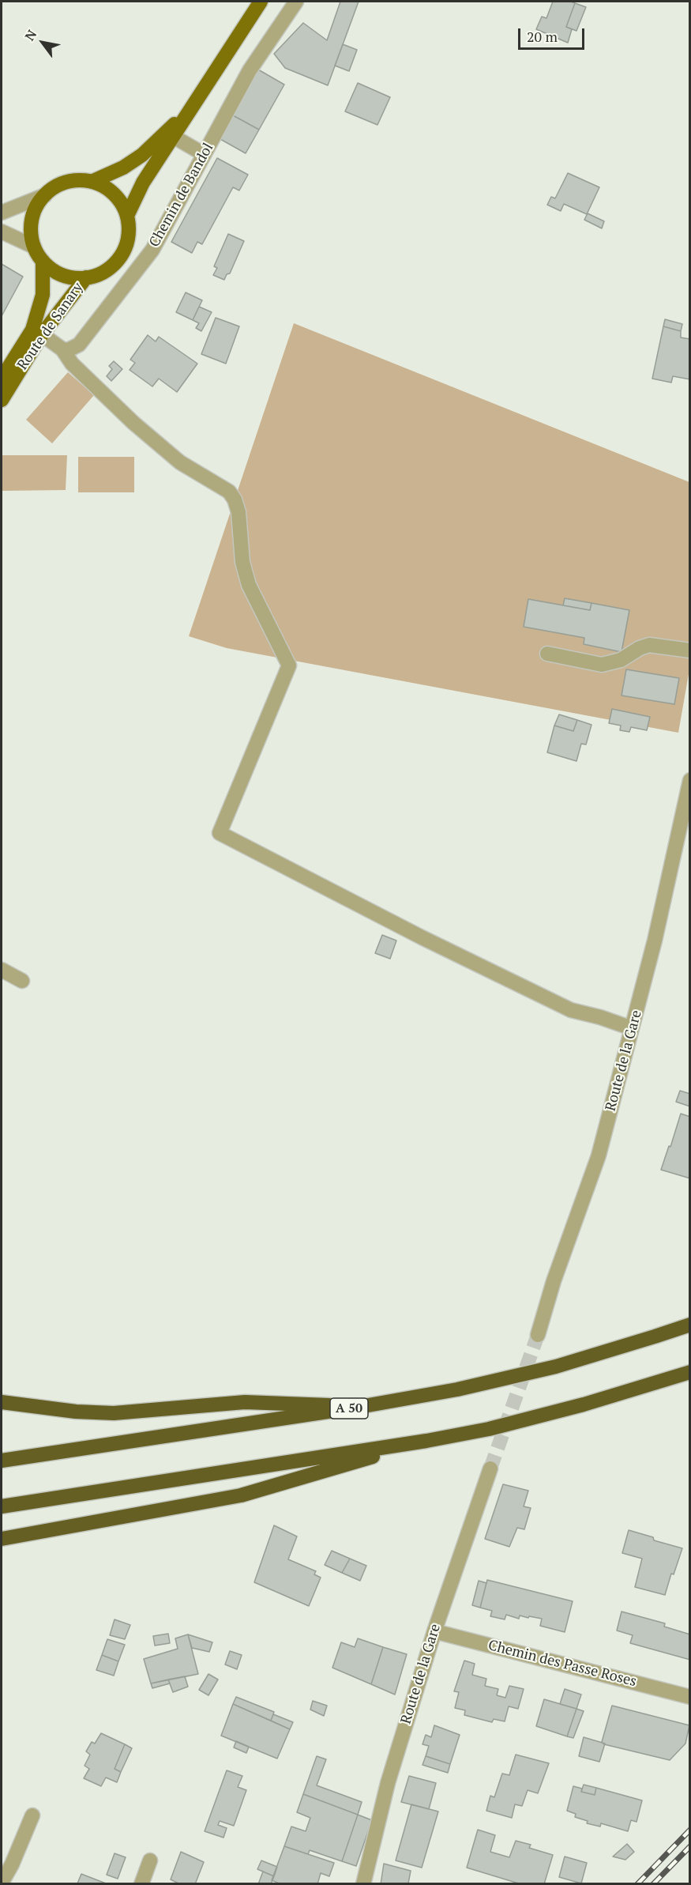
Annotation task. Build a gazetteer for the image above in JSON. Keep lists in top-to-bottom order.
{
  "streets": {
    "highway": ["A 50"],
    "main road": ["Route de Sanary"],
    "street": ["Chemin de Bandol", "Route de la Gare", "Chemin des Passe Roses"]
  },
  "crossings": [
    ["Route de la Gare", "Chemin des Passe Roses"]
  ],
  "scale_bar": "20 m",
  "north": "top left"
}
